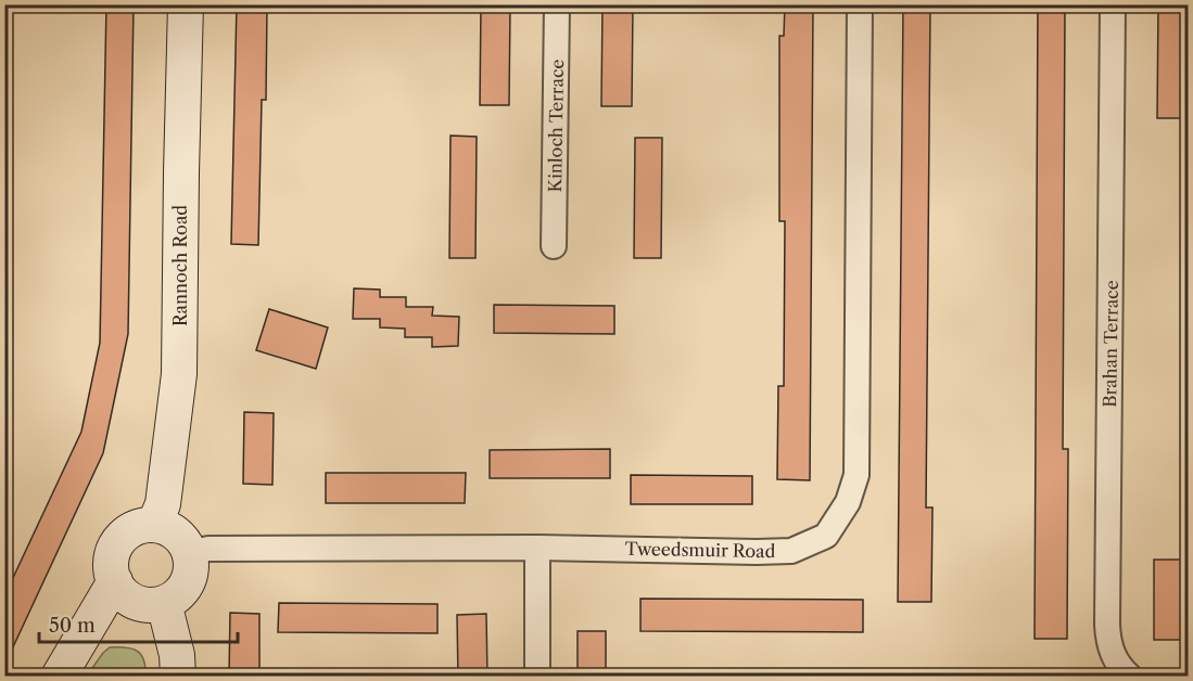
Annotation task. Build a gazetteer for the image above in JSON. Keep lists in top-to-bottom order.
{
  "streets": {
    "street": [
      "Kinloch Terrace",
      "Rannoch Road",
      "Brahan Terrace",
      "Tweedsmuir Road"
    ]
  },
  "crossings": [
    ["Rannoch Road", "Tweedsmuir Road"]
  ],
  "scale_bar": "50 m"
}
